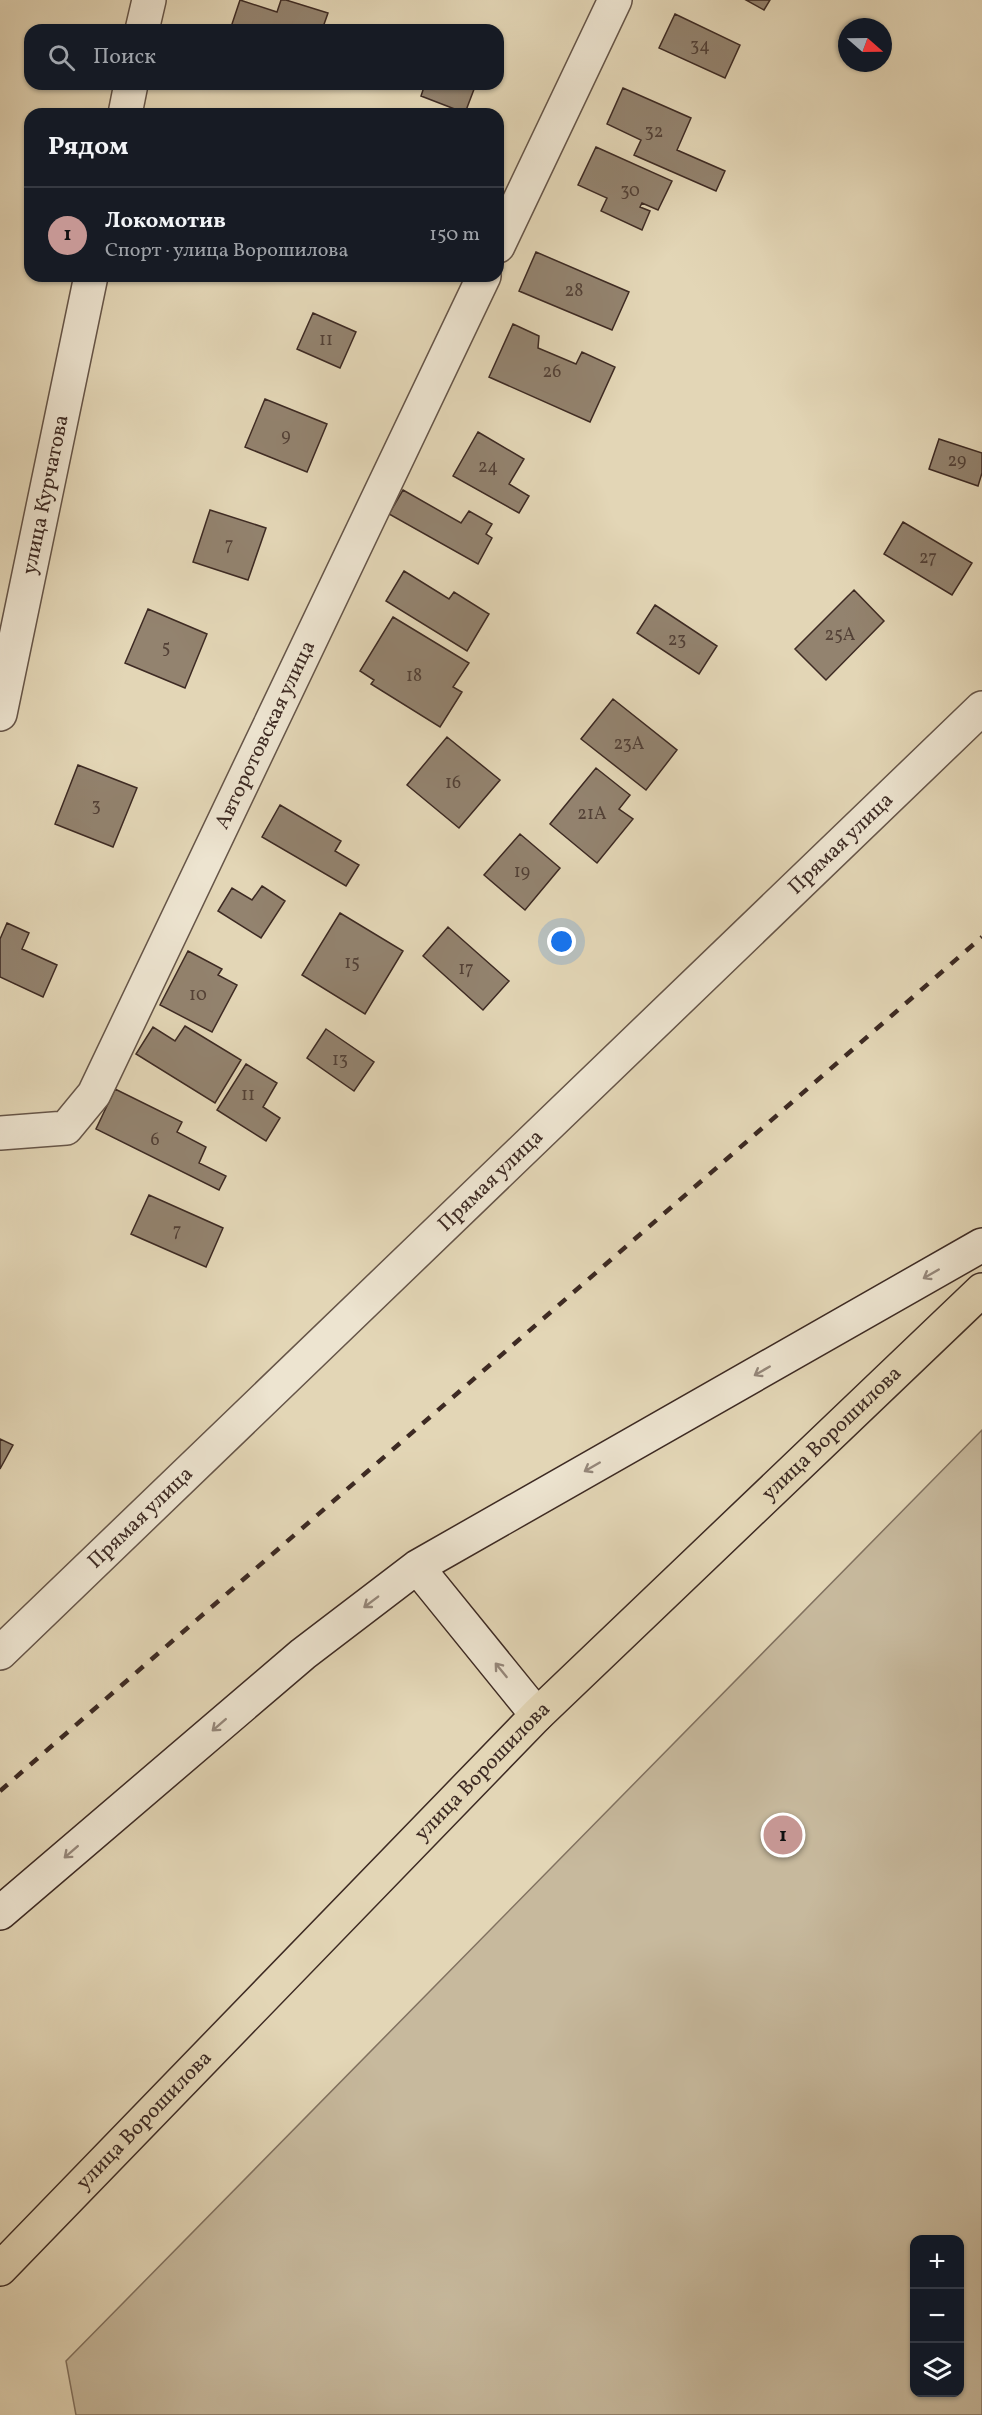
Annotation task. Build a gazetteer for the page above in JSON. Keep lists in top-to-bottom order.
{
  "streets": {
    "main road": ["улица Ворошилова"],
    "street": ["улица Курчатова", "Авторотовская улица", "Прямая улица"]
  },
  "house_numbers": [
    "34",
    "32",
    "30",
    "28",
    "11",
    "26",
    "9",
    "29",
    "24",
    "7",
    "27",
    "25А",
    "23",
    "5",
    "18",
    "23А",
    "16",
    "3",
    "21А",
    "19",
    "15",
    "17",
    "10",
    "13",
    "11",
    "6",
    "7"
  ],
  "north": "right",
  "page": {
    "search": "Поиск",
    "heading": "Рядом",
    "list": [
      {
        "mark": "1",
        "name": "Локомотив",
        "note": "Спорт · улица Ворошилова",
        "value": "150 m"
      }
    ],
    "pins": "1",
    "map_buttons": ["+", "−"]
  }
}
